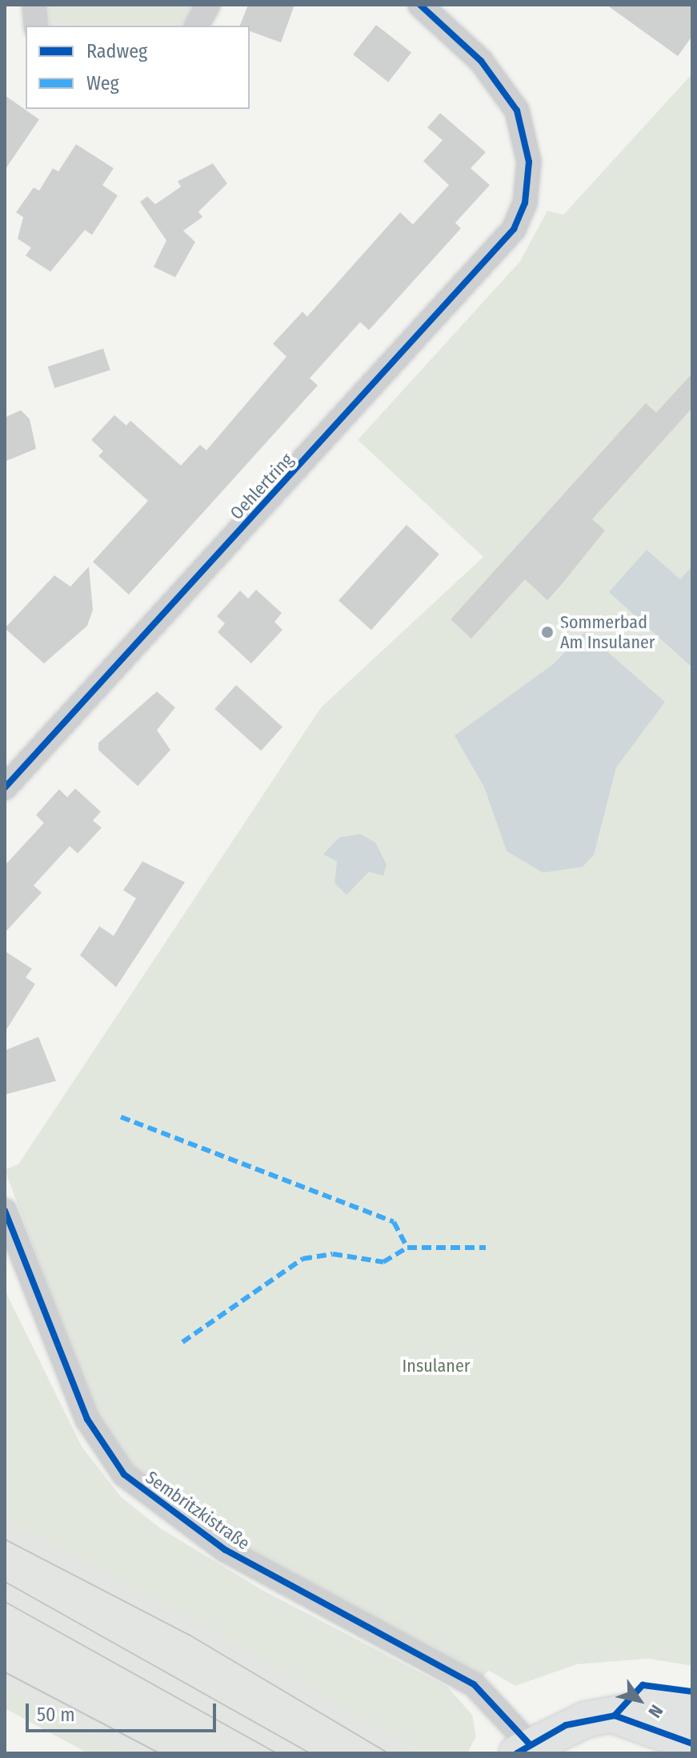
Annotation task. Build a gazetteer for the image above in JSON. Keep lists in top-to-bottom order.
{
  "streets": {
    "street": ["Oehlertring", "Sembritzkistraße"]
  },
  "parks": ["Insulaner"],
  "places": ["Sommerbad Am Insulaner"],
  "legend": ["Radweg", "Weg"],
  "scale_bar": "50 m",
  "north": "bottom right"
}
